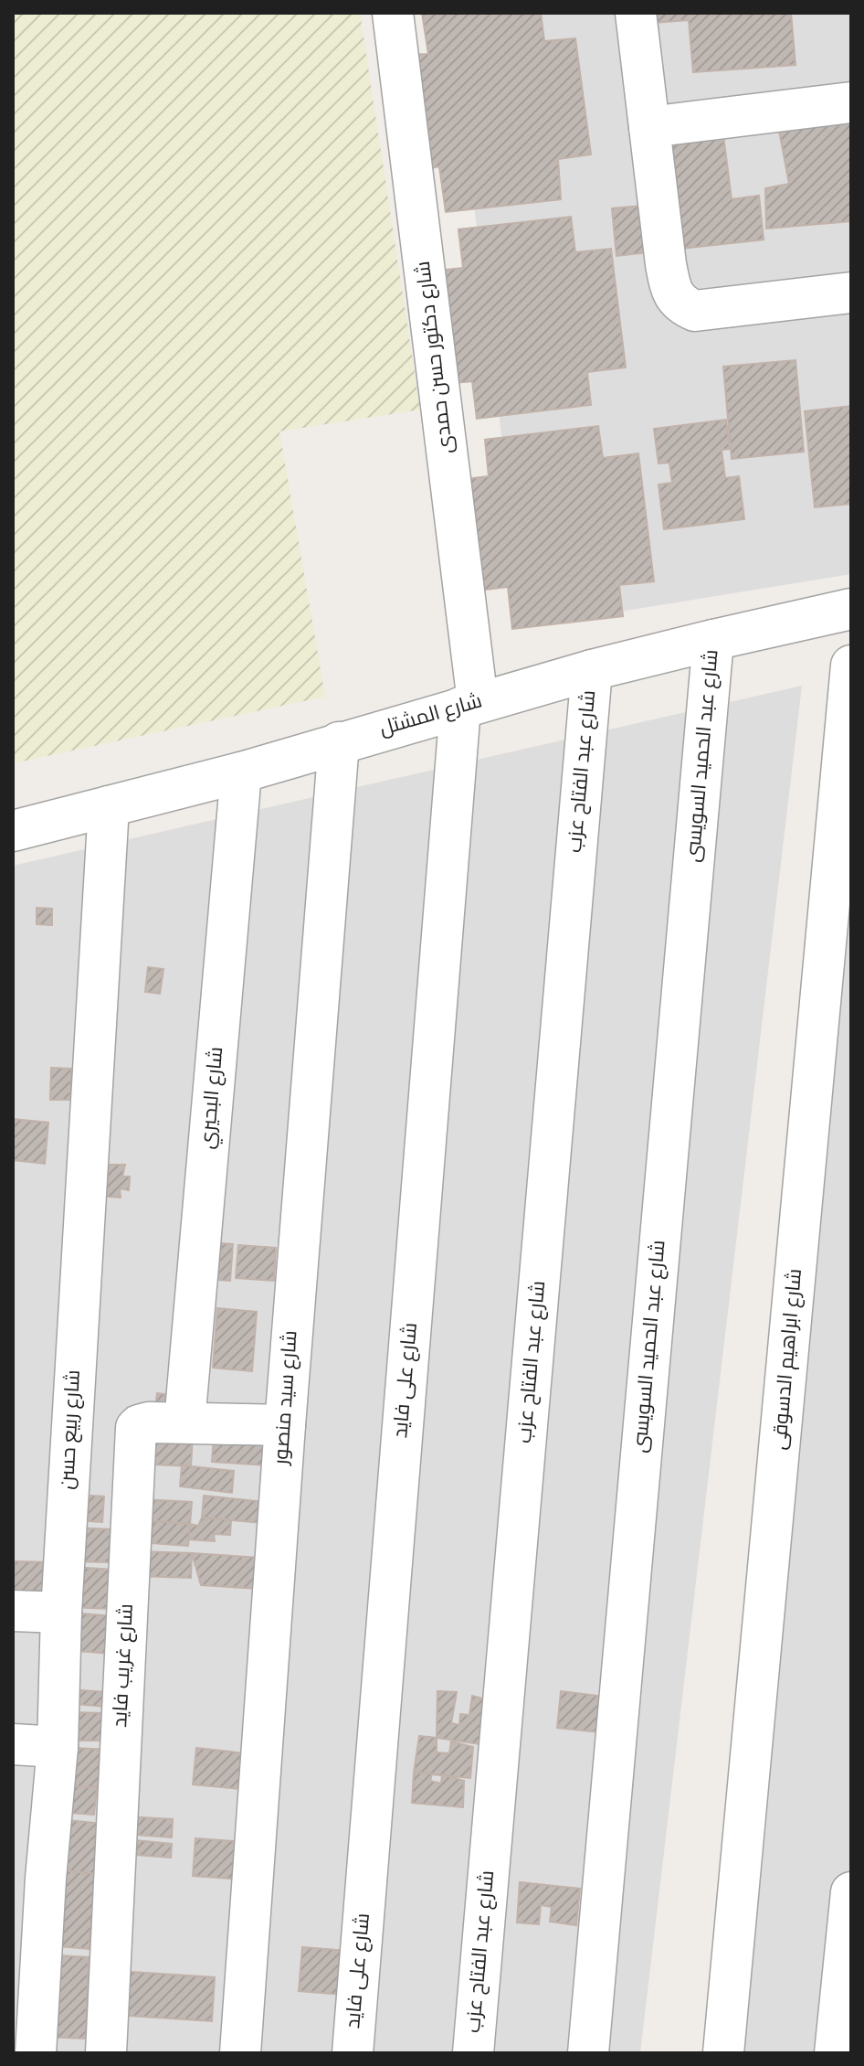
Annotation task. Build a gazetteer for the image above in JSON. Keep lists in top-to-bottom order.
{
  "streets": {
    "street": [
      "شارع دكتور حسن حمدى",
      "شارع المشتل",
      "شارع عبد الحميد السويسى",
      "شارع عبد الفتاح عزب",
      "شارع البحيري",
      "شارع ابراهيم الدسوقى",
      "شارع على فايد",
      "شارع سيد منصور",
      "شارع ربيع حسن",
      "شارع غريب فايد"
    ]
  },
  "crossings": [
    ["شارع دكتور حسن حمدى", "شارع المشتل"],
    ["شارع دكتور حسن حمدى", "شارع على فايد"],
    ["شارع المشتل", "شارع عبد الحميد السويسى"],
    ["شارع المشتل", "شارع عبد الفتاح عزب"],
    ["شارع المشتل", "شارع البحيري"],
    ["شارع المشتل", "شارع على فايد"],
    ["شارع المشتل", "شارع سيد منصور"],
    ["شارع المشتل", "شارع ربيع حسن"],
    ["شارع البحيري", "شارع غريب فايد"],
    ["شارع سيد منصور", "شارع غريب فايد"]
  ]
}
